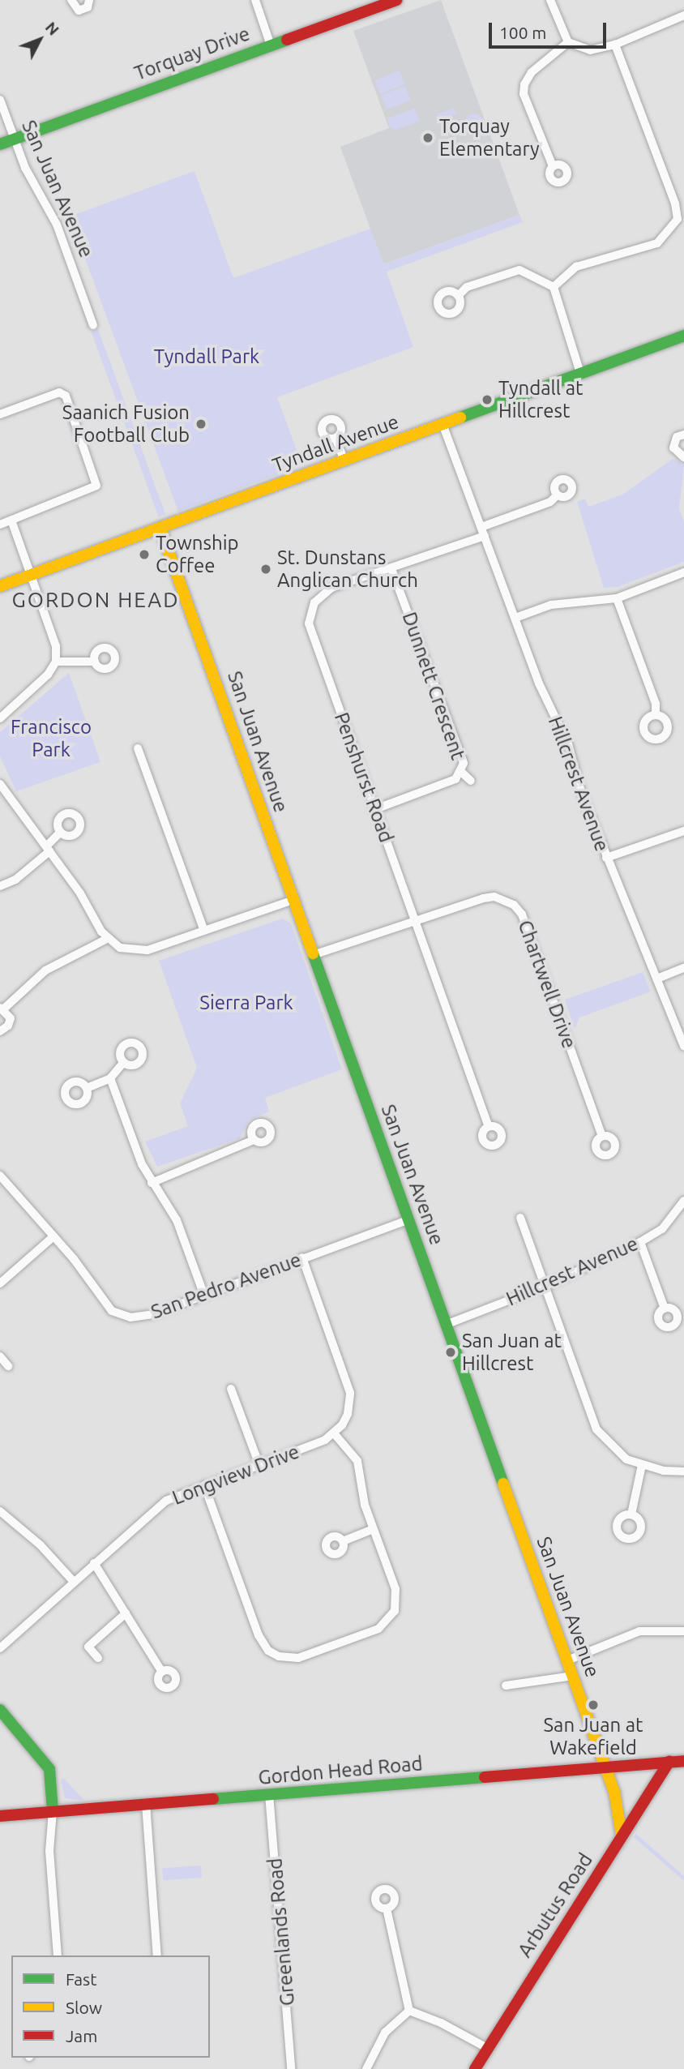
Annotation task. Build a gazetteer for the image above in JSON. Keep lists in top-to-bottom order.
{
  "streets": {
    "street": [
      "Torquay Drive",
      "San Juan Avenue",
      "Tyndall Avenue",
      "Dunnett Crescent",
      "Penshurst Road",
      "Hillcrest Avenue",
      "Chartwell Drive",
      "San Pedro Avenue",
      "Longview Drive",
      "Gordon Head Road",
      "Arbutus Road",
      "Greenlands Road"
    ]
  },
  "crossings": [
    ["Torquay Drive", "San Juan Avenue"],
    ["San Juan Avenue", "Tyndall Avenue"],
    ["San Juan Avenue", "Hillcrest Avenue"],
    ["San Juan Avenue", "Chartwell Drive"],
    ["San Juan Avenue", "San Pedro Avenue"],
    ["San Juan Avenue", "Gordon Head Road"],
    ["San Juan Avenue", "Arbutus Road"],
    ["Tyndall Avenue", "Hillcrest Avenue"],
    ["Dunnett Crescent", "Penshurst Road"],
    ["Penshurst Road", "Hillcrest Avenue"],
    ["Penshurst Road", "Chartwell Drive"],
    ["Gordon Head Road", "Arbutus Road"],
    ["Gordon Head Road", "Greenlands Road"]
  ],
  "districts": ["GORDON HEAD"],
  "parks": ["Tyndall Park", "Francisco Park", "Sierra Park"],
  "places": [
    "Torquay Elementary",
    "Tyndall at Hillcrest",
    "Saanich Fusion Football Club",
    "Township Coffee",
    "St. Dunstans Anglican Church",
    "San Juan at Hillcrest",
    "San Juan at Wakefield"
  ],
  "legend": ["Fast", "Slow", "Jam"],
  "scale_bar": "100 m",
  "north": "top right"
}
